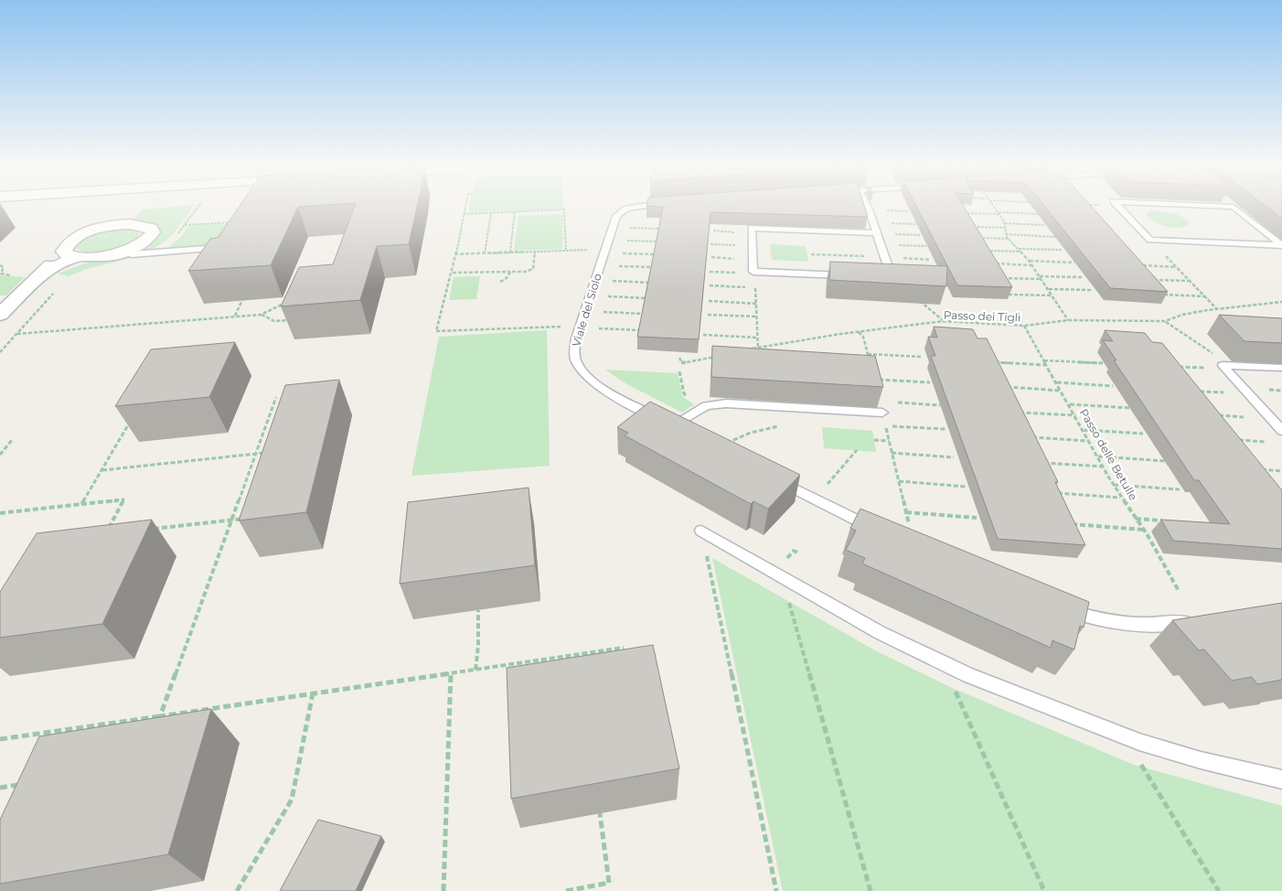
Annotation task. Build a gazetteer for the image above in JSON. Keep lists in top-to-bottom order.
{
  "streets": {
    "lane": ["Viale del Siolo"],
    "path": ["Passo dei Tigli", "Passo delle Betulle"]
  },
  "crossings": [
    ["Passo dei Tigli", "Passo delle Betulle"]
  ]
}
